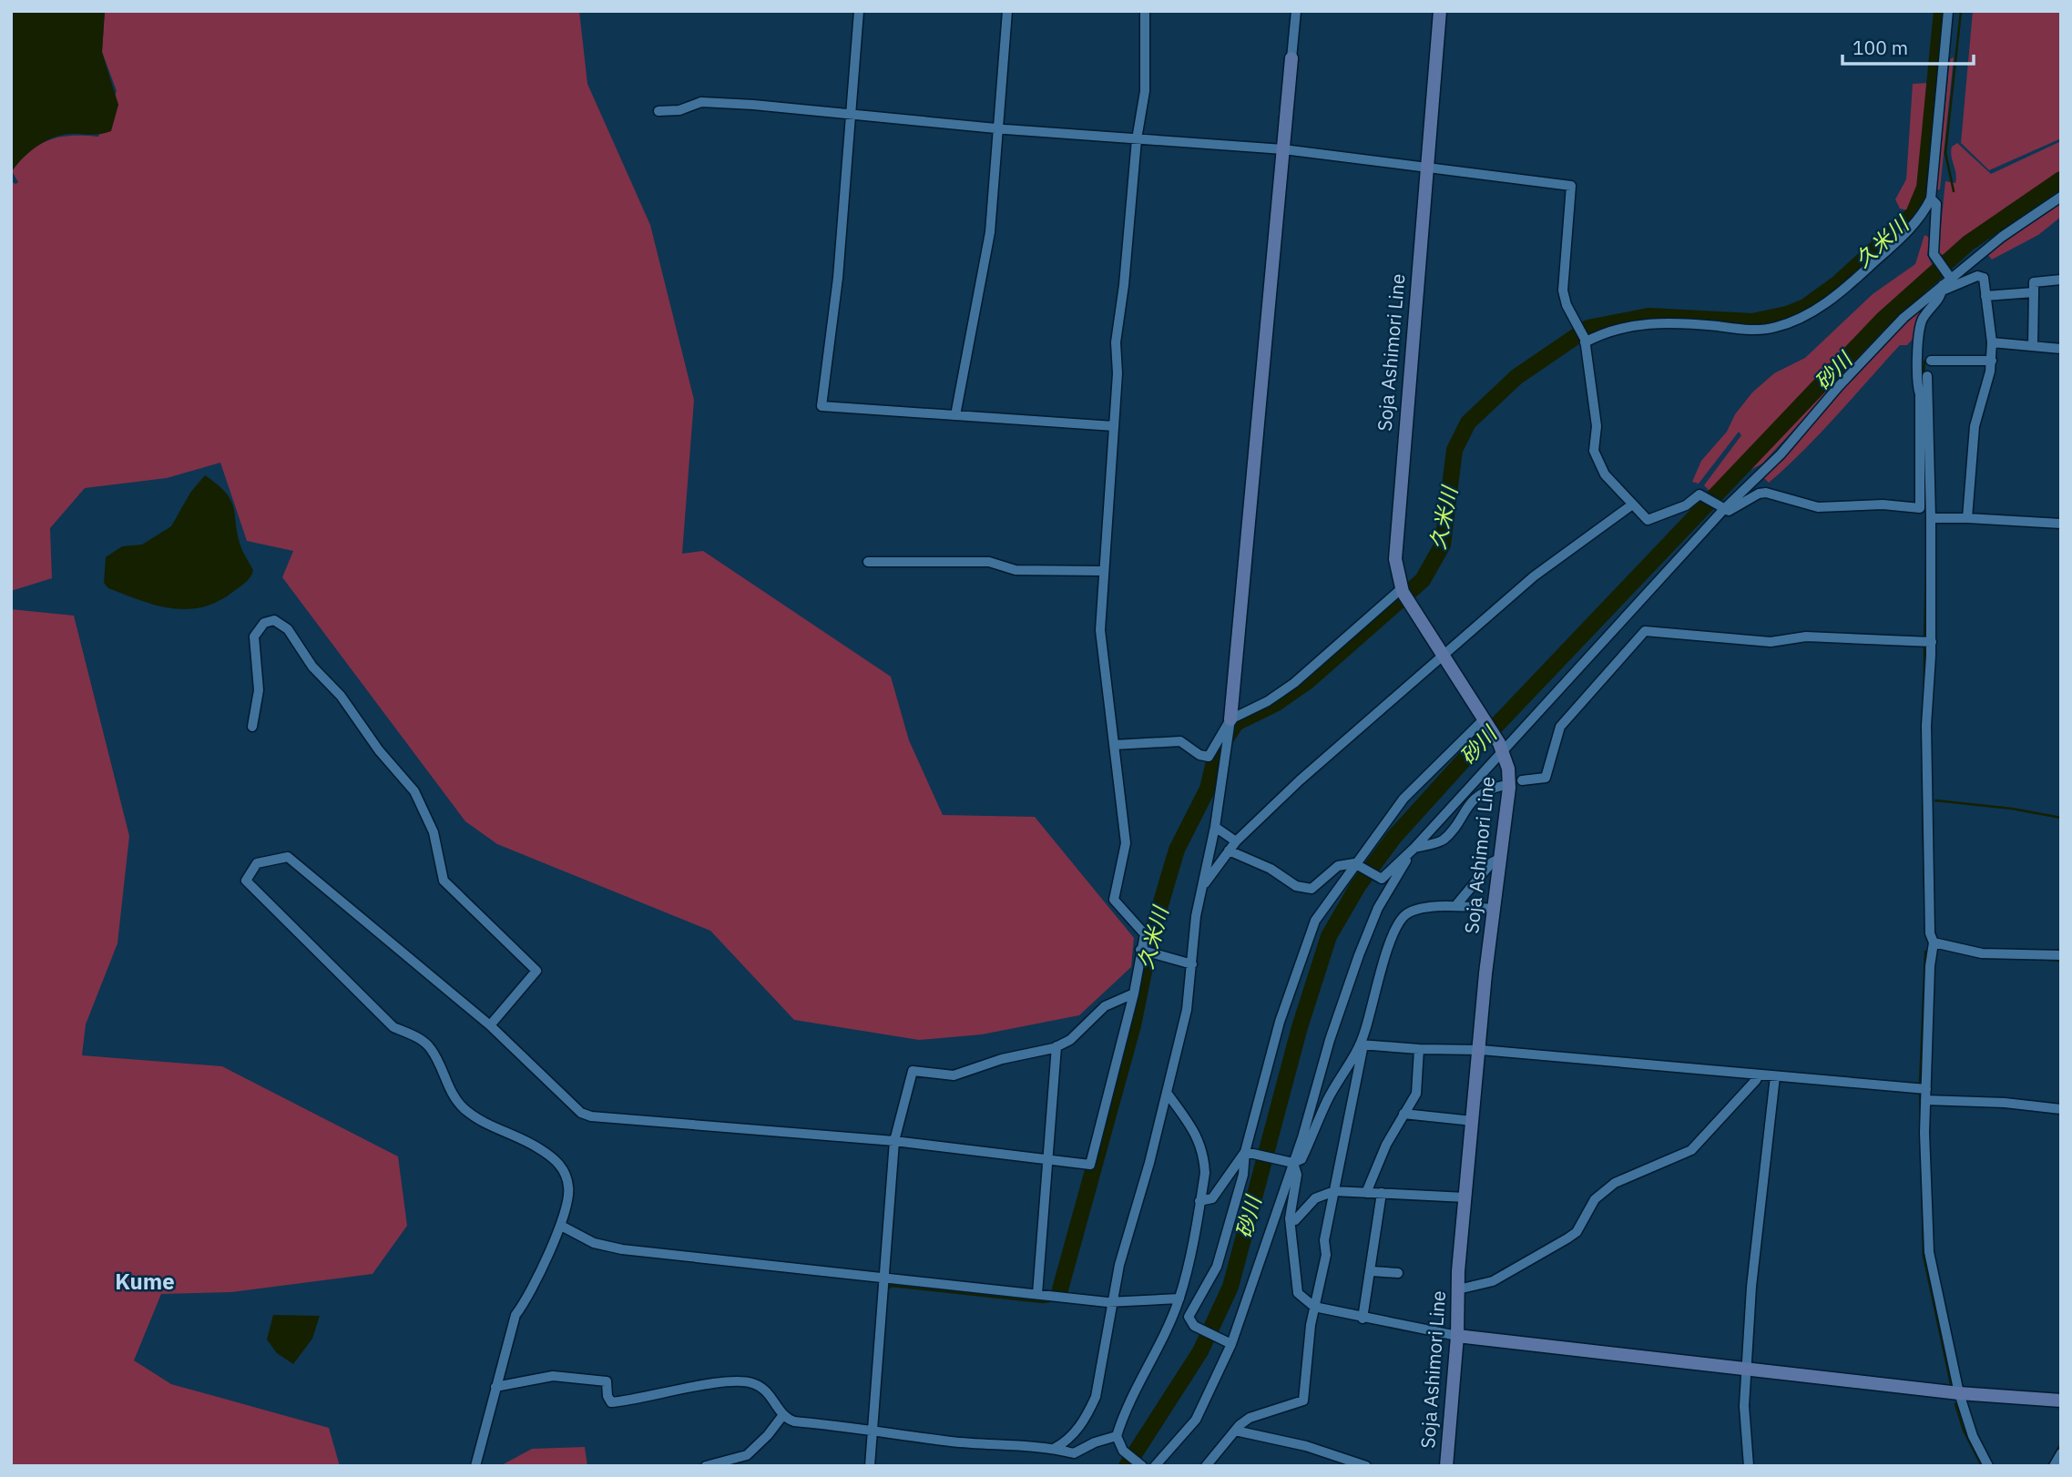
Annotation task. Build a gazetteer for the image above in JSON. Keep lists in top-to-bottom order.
{
  "streets": {
    "main road": ["Soja Ashimori Line"]
  },
  "districts": ["Kume"],
  "water": ["久米川", "砂川"],
  "scale_bar": "100 m"
}
